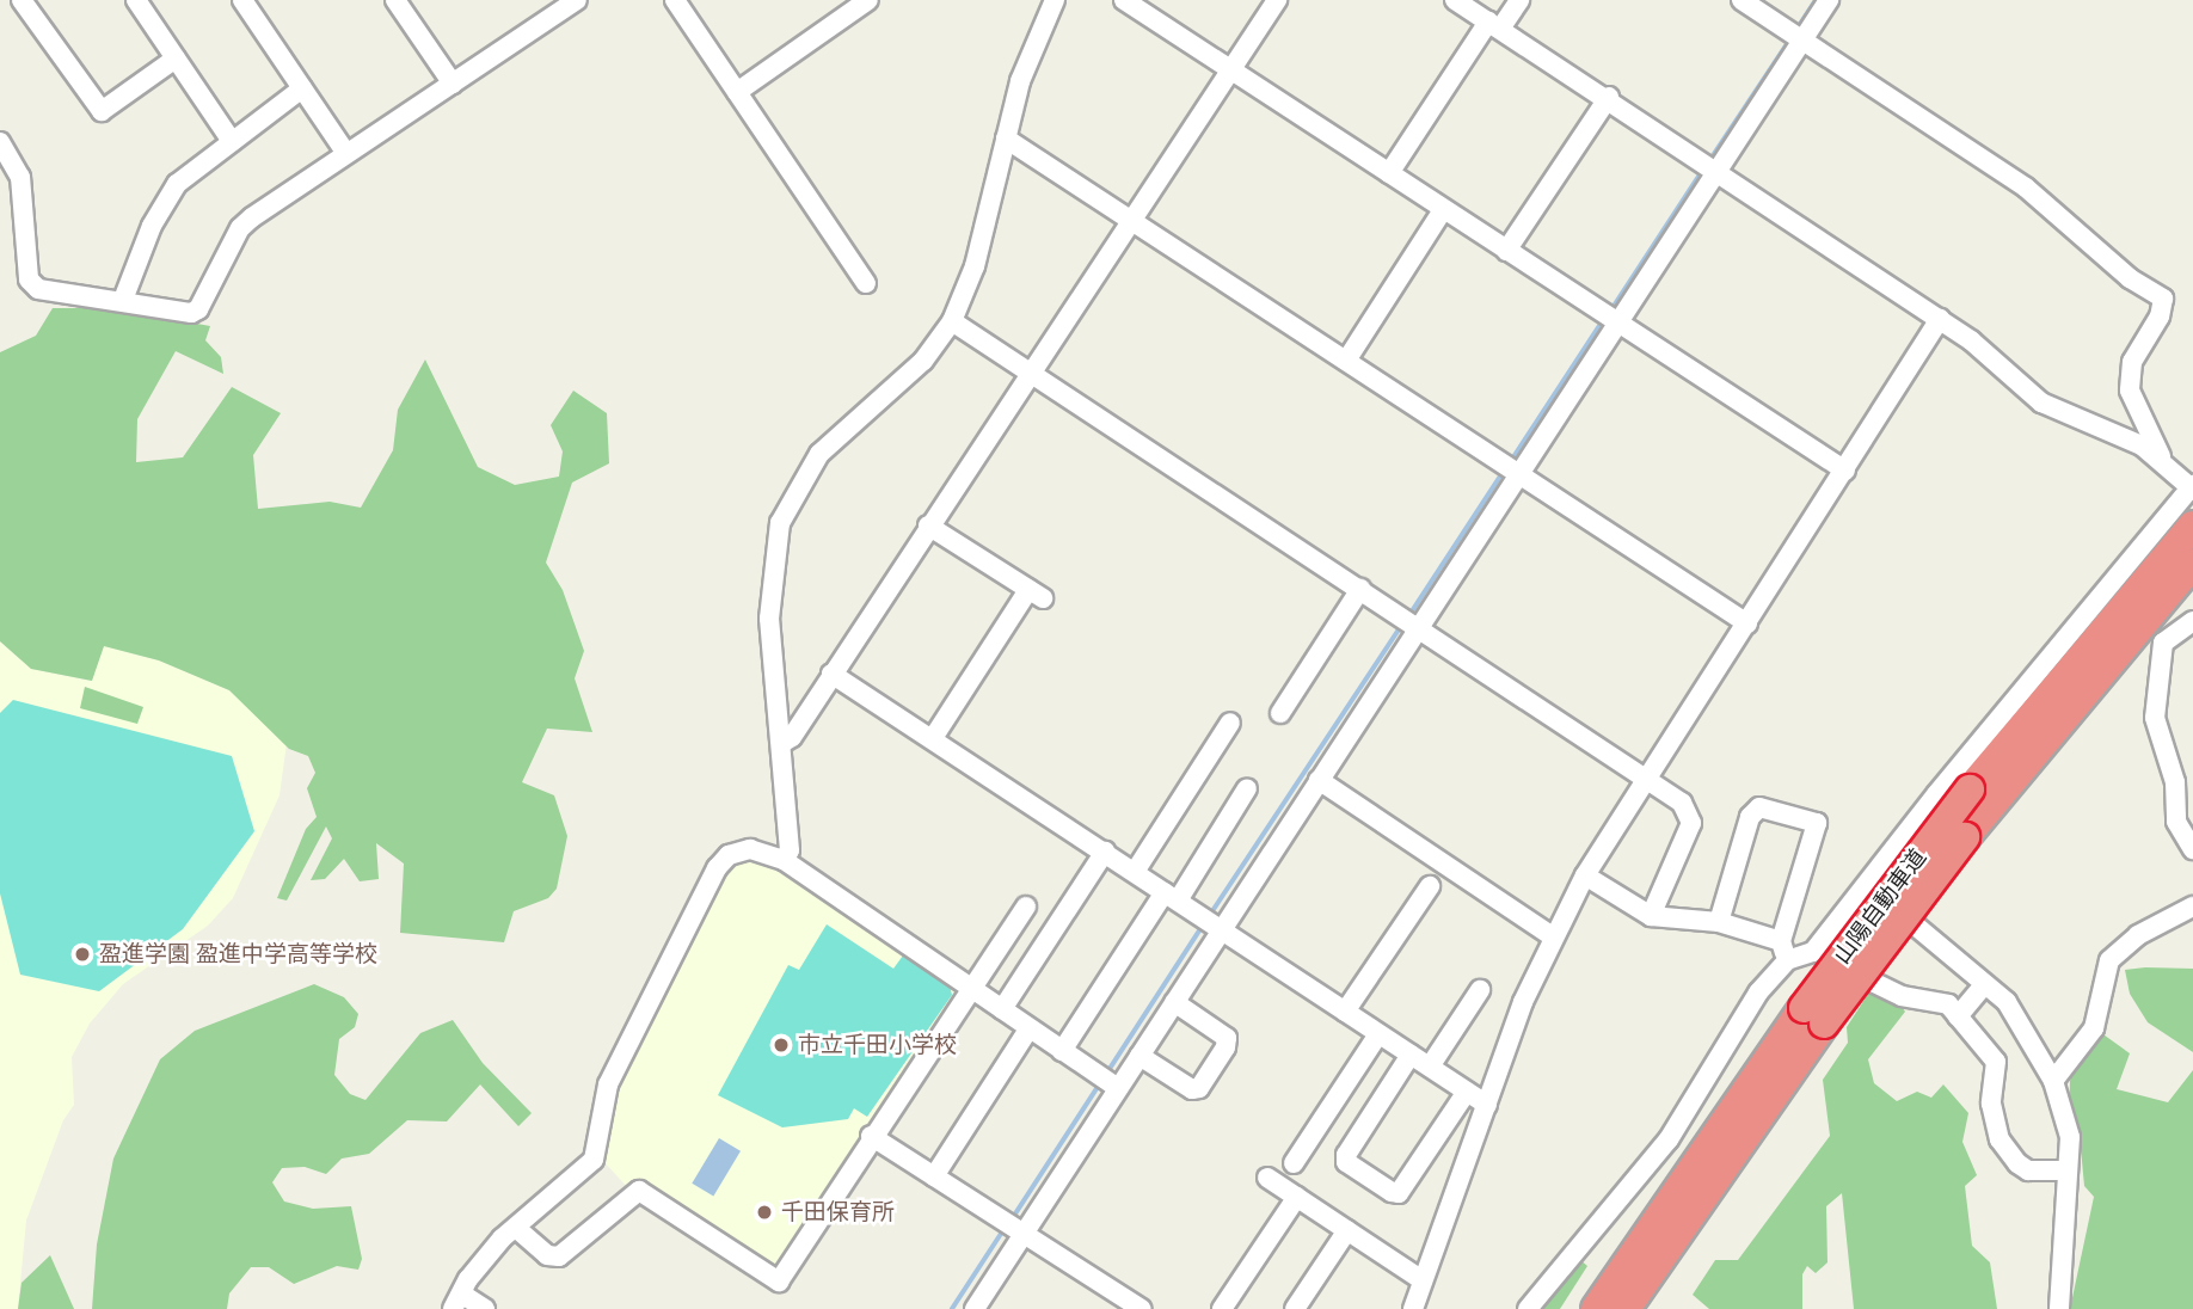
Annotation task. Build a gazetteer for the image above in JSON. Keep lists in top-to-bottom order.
{
  "streets": {
    "highway": ["山陽自動車道"]
  },
  "places": ["盈進学園 盈進中学高等学校", "市立千田小学校", "千田保育所"]
}
